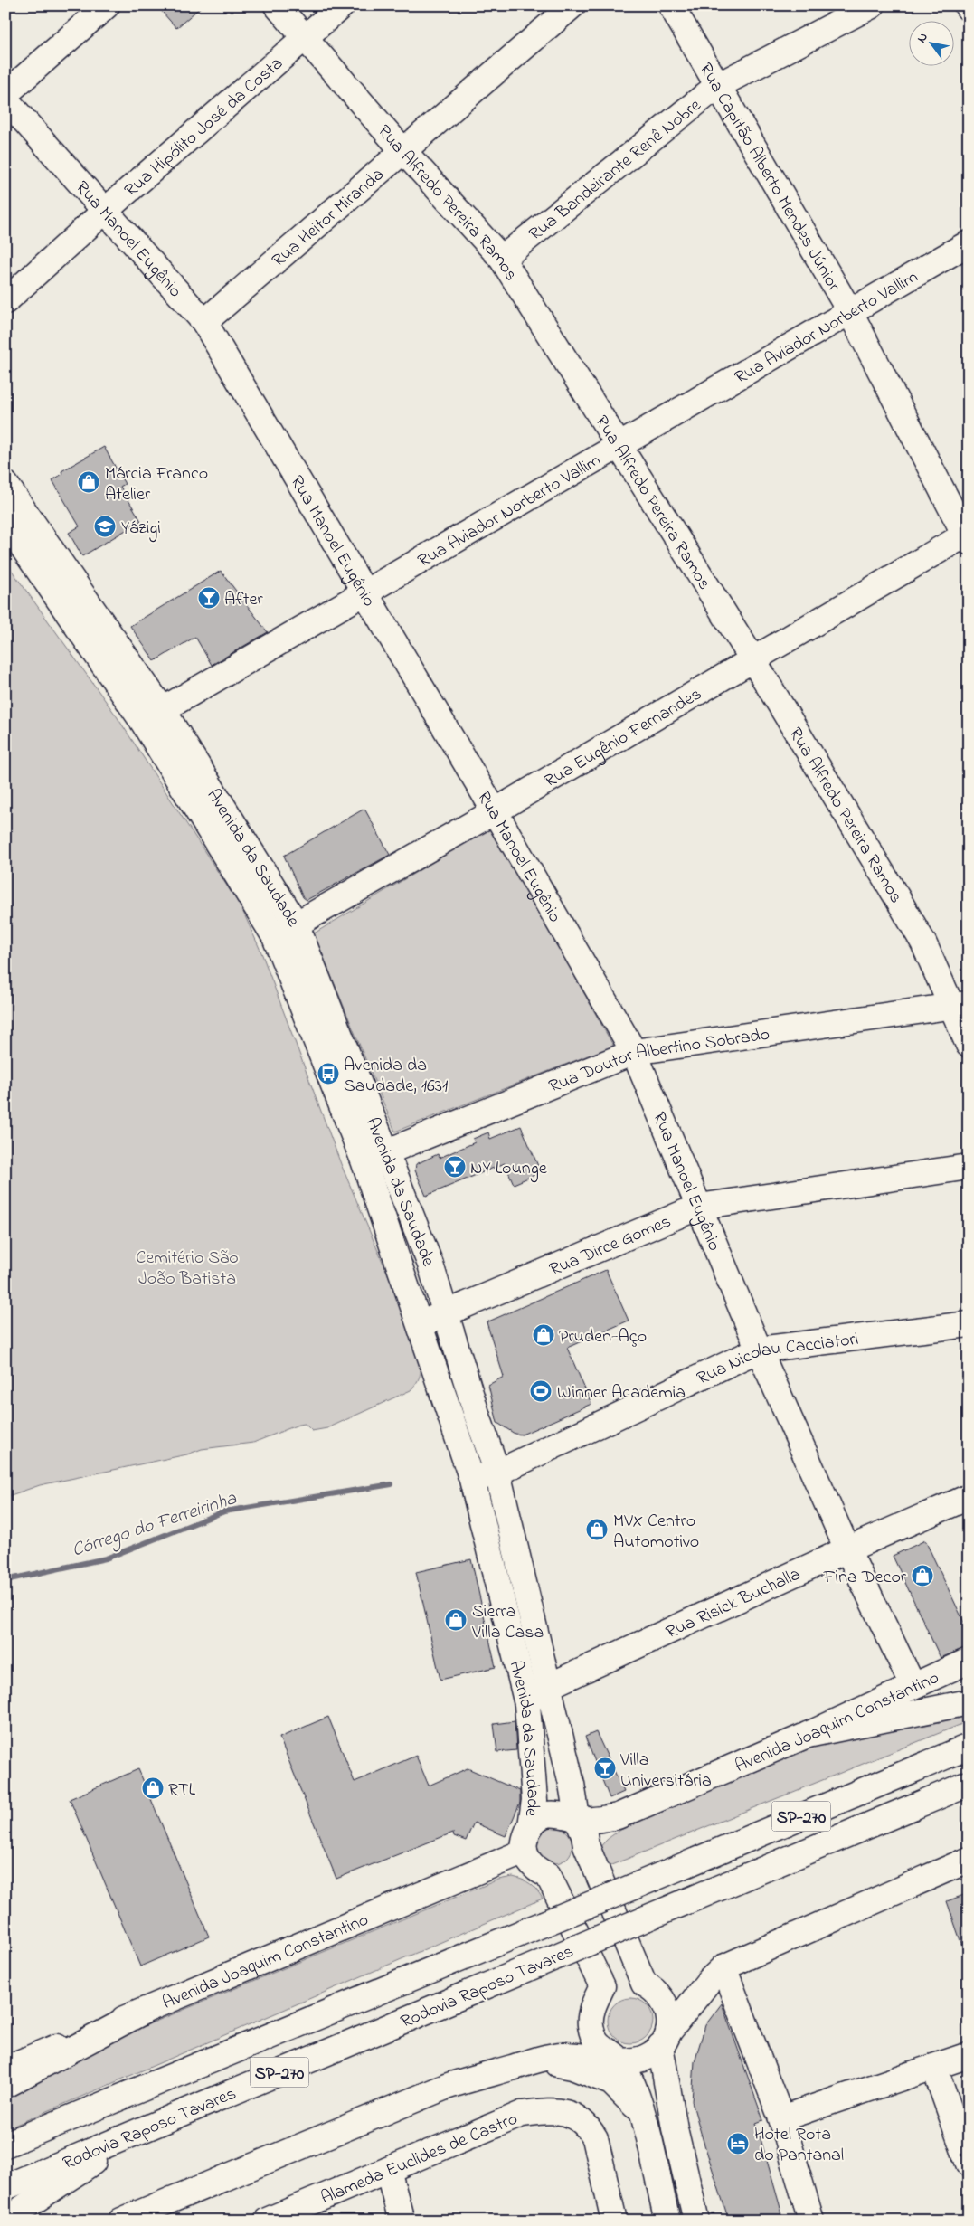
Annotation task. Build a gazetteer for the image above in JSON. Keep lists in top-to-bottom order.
{
  "streets": {
    "main road": [
      "Rua Hipólito José da Costa",
      "Rua Bandeirante Renê Nobre",
      "Rua Capitão Alberto Mendes Júnior",
      "Rua Alfredo Pereira Ramos",
      "Rua Heitor Miranda",
      "Rua Manoel Eugênio",
      "Rua Aviador Norberto Vallim",
      "Rua Eugênio Fernandes",
      "Avenida da Saudade",
      "Rua Doutor Albertino Sobrado",
      "Rua Dirce Gomes",
      "Rua Nicolau Cacciatori",
      "Rua Risick Buchalla",
      "Avenida Joaquim Constantino",
      "SP-270",
      "Rodovia Raposo Tavares",
      "Alameda Euclides de Castro"
    ]
  },
  "crossings": [
    ["Rua Hipólito José da Costa", "Rua Alfredo Pereira Ramos"],
    ["Rua Hipólito José da Costa", "Rua Manoel Eugênio"],
    ["Rua Bandeirante Renê Nobre", "Rua Capitão Alberto Mendes Júnior"],
    ["Rua Bandeirante Renê Nobre", "Rua Alfredo Pereira Ramos"],
    ["Rua Capitão Alberto Mendes Júnior", "Rua Aviador Norberto Vallim"],
    ["Rua Capitão Alberto Mendes Júnior", "Rua Eugênio Fernandes"],
    ["Rua Alfredo Pereira Ramos", "Rua Heitor Miranda"],
    ["Rua Alfredo Pereira Ramos", "Rua Aviador Norberto Vallim"],
    ["Rua Alfredo Pereira Ramos", "Rua Eugênio Fernandes"],
    ["Rua Alfredo Pereira Ramos", "Rua Doutor Albertino Sobrado"],
    ["Rua Heitor Miranda", "Rua Manoel Eugênio"],
    ["Rua Manoel Eugênio", "Rua Aviador Norberto Vallim"],
    ["Rua Manoel Eugênio", "Rua Eugênio Fernandes"],
    ["Rua Manoel Eugênio", "Rua Doutor Albertino Sobrado"],
    ["Rua Manoel Eugênio", "Rua Dirce Gomes"],
    ["Rua Manoel Eugênio", "Rua Nicolau Cacciatori"],
    ["Rua Manoel Eugênio", "Rua Risick Buchalla"],
    ["Rua Manoel Eugênio", "Avenida Joaquim Constantino"],
    ["Rua Aviador Norberto Vallim", "Avenida da Saudade"],
    ["Rua Eugênio Fernandes", "Avenida da Saudade"],
    ["Avenida da Saudade", "Rua Doutor Albertino Sobrado"],
    ["Avenida da Saudade", "Rua Dirce Gomes"],
    ["Avenida da Saudade", "Rua Nicolau Cacciatori"],
    ["Avenida da Saudade", "Rua Risick Buchalla"],
    ["Avenida da Saudade", "Avenida Joaquim Constantino"]
  ],
  "water": ["Córrego do Ferreirinha"],
  "parks": ["Cemitério São João Batista"],
  "places": {
    "shop": [
      "Márcia Franco Atelier",
      "Pruden-Aço",
      "MVX Centro Automotivo",
      "Fina Decor",
      "Sierra Villa Casa",
      "RTL"
    ],
    "school or university": ["Yázigi"],
    "bar": ["After", "NY Lounge", "Villa Universitária"],
    "bus stop": ["Avenida da Saudade, 1631"],
    "sports": ["Winner Academia"],
    "hotel": ["Hotel Rota do Pantanal"]
  },
  "north": "top left"
}
